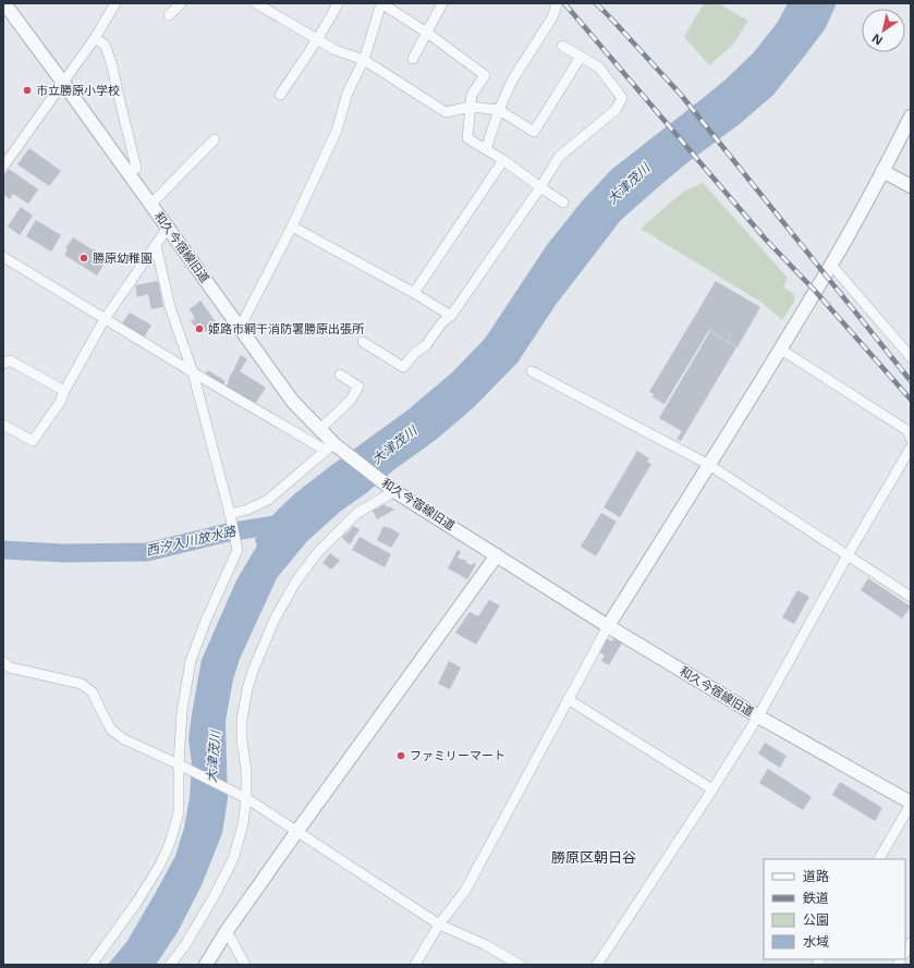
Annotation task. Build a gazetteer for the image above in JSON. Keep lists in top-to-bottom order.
{
  "streets": {
    "street": ["和久今宿線旧道"]
  },
  "districts": ["勝原区朝日谷"],
  "water": ["大津茂川", "西汐入川放水路"],
  "places": [
    "市立勝原小学校",
    "勝原幼稚園",
    "姫路市網干消防署勝原出張所",
    "ファミリーマート"
  ],
  "legend": [
    "道路",
    "鉄道",
    "公園",
    "水域"
  ],
  "north": "bottom left"
}
